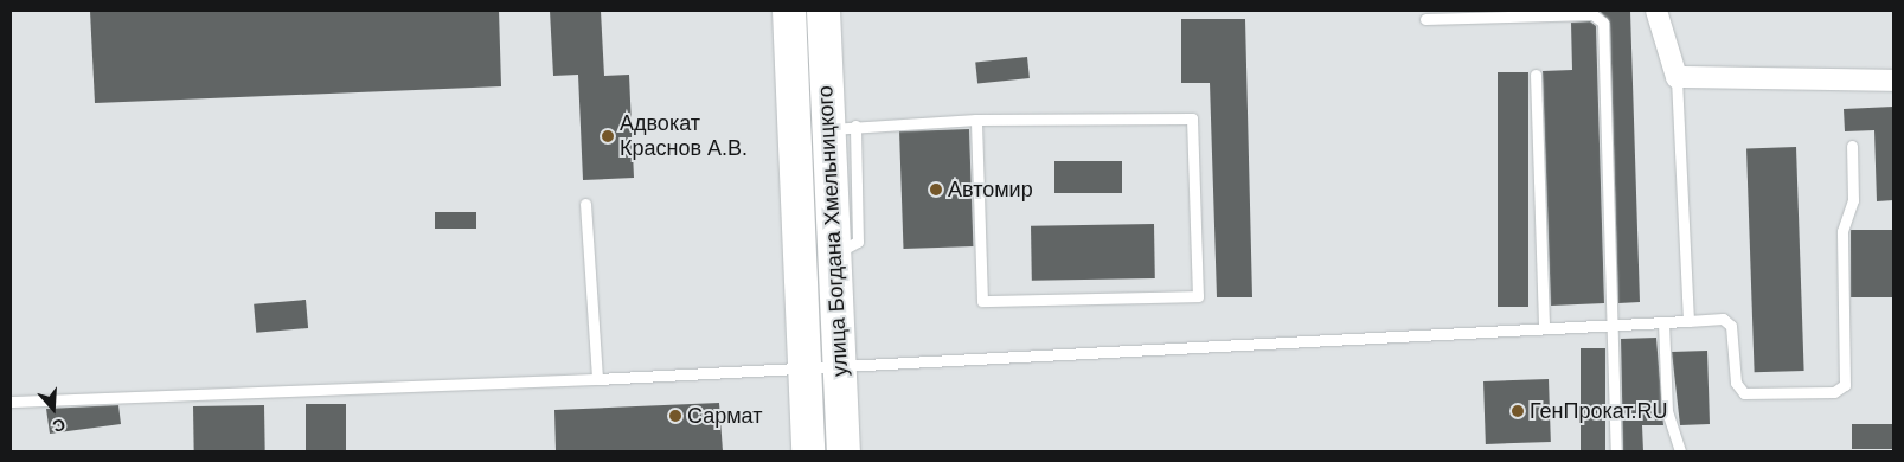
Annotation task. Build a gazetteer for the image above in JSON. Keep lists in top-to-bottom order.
{
  "streets": {
    "highway": ["улица Богдана Хмельницкого"]
  },
  "places": [
    "Адвокат Краснов А.В.",
    "Автомир",
    "ГенПрокат.RU",
    "Сармат"
  ],
  "north": "bottom"
}
